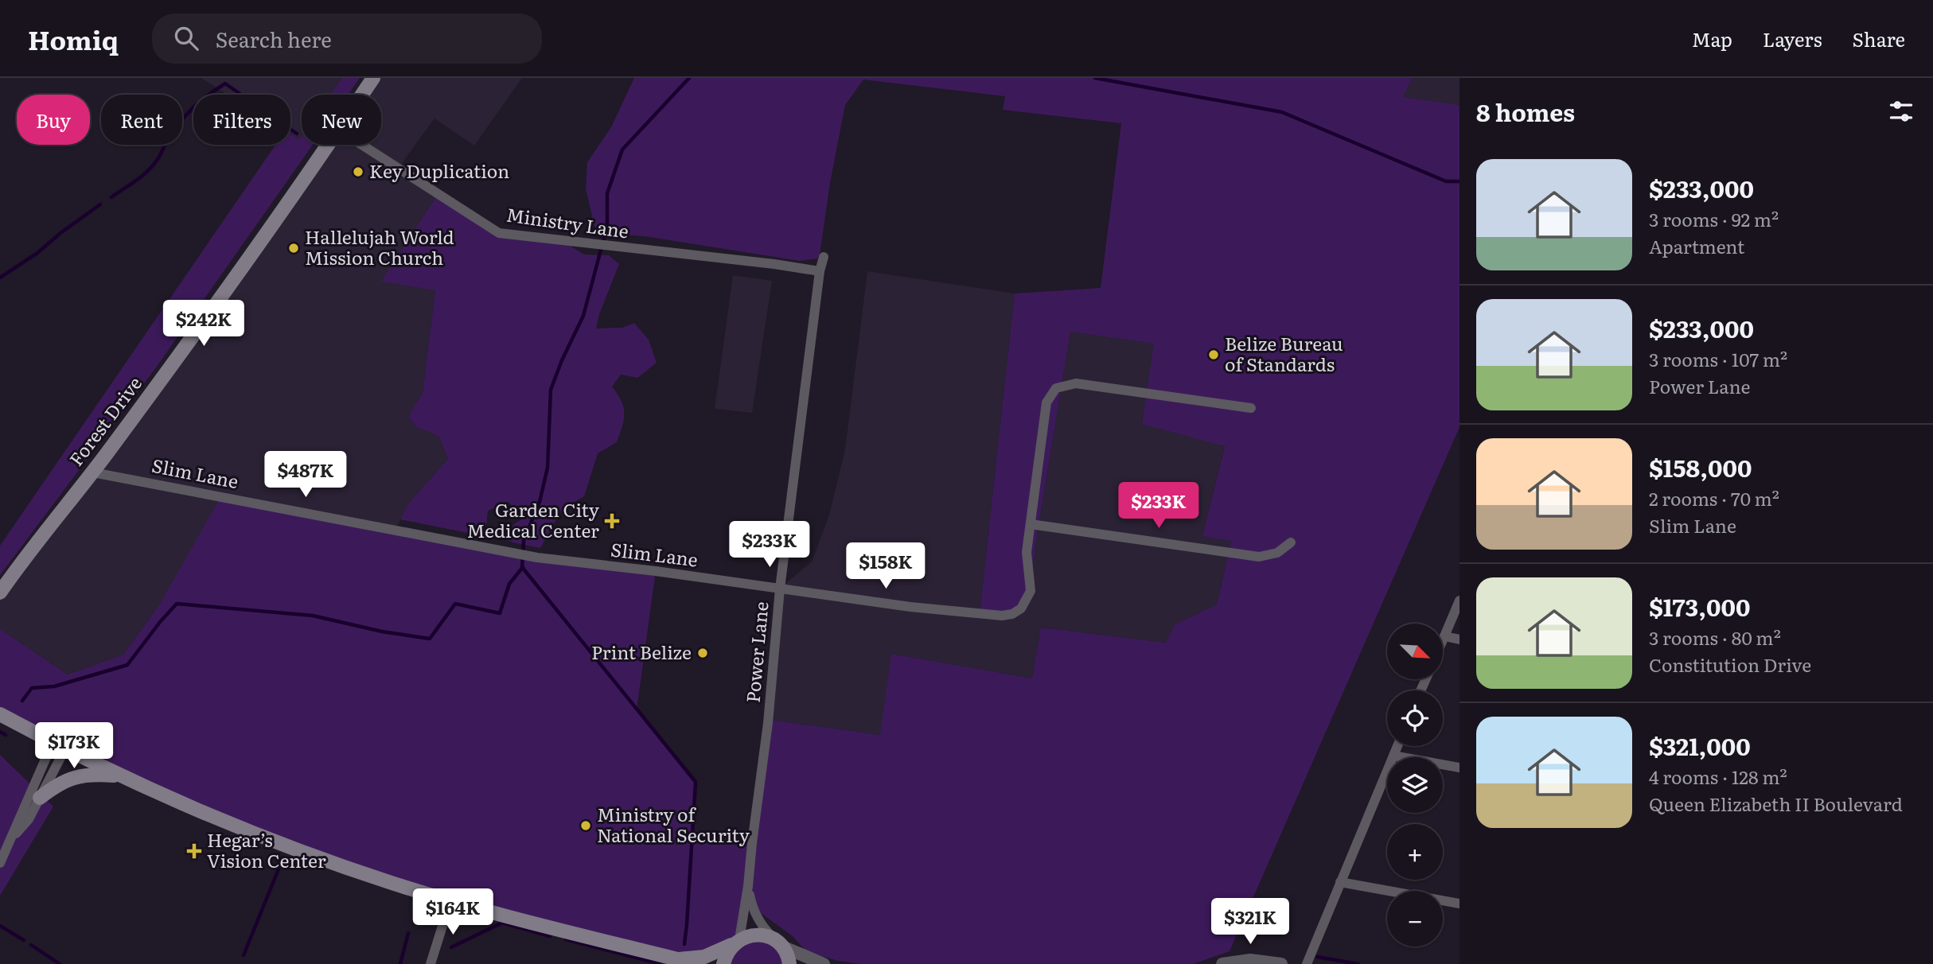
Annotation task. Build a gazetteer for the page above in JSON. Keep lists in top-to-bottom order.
{
  "streets": {
    "main road": ["Forest Drive"],
    "street": ["Ministry Lane", "Slim Lane", "Power Lane"]
  },
  "crossings": [
    ["Ministry Lane", "Power Lane"],
    ["Forest Drive", "Slim Lane"],
    ["Slim Lane", "Power Lane"]
  ],
  "places": {
    "other": [
      "Key Duplication",
      "Hallelujah World Mission Church",
      "Belize Bureau of Standards",
      "Print Belize",
      "Ministry of National Security"
    ],
    "health": ["Garden City Medical Center", "Hegar’s Vision Center"]
  },
  "north": "bottom right",
  "page": {
    "header": "Homiq",
    "search": "Search here",
    "nav": ["Map", "Layers", "Share"],
    "heading": "8 homes",
    "chip": [
      "Buy",
      "Rent",
      "Filters",
      "New"
    ],
    "list": [
      {
        "name": "$233,000",
        "note": "3 rooms · 92 m² · Apartment"
      },
      {
        "name": "$233,000",
        "note": "3 rooms · 107 m² · Power Lane"
      },
      {
        "name": "$158,000",
        "note": "2 rooms · 70 m² · Slim Lane"
      },
      {
        "name": "$173,000",
        "note": "3 rooms · 80 m² · Constitution Drive"
      },
      {
        "name": "$321,000",
        "note": "4 rooms · 128 m² · Queen Elizabeth II Boulevard"
      }
    ],
    "price": [
      "$242K",
      "$487K",
      "$233K",
      "$233K",
      "$158K",
      "$173K",
      "$164K",
      "$321K"
    ],
    "map_buttons": ["+", "−"]
  }
}
